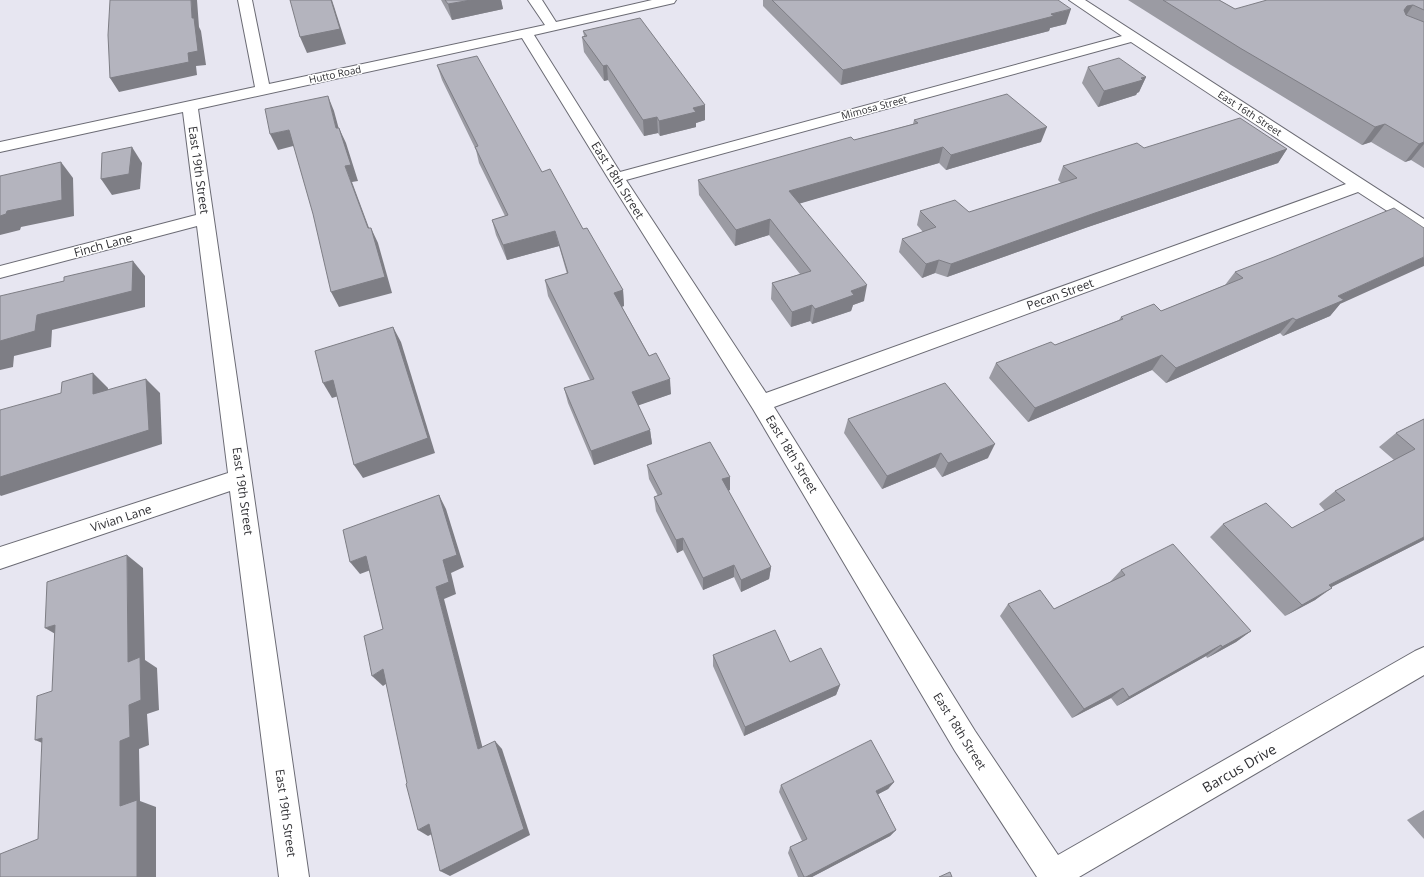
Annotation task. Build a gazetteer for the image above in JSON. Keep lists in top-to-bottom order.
{
  "streets": {
    "street": [
      "Hutto Road",
      "Mimosa Street",
      "East 16th Street",
      "East 19th Street",
      "East 18th Street",
      "Finch Lane",
      "Pecan Street",
      "Vivian Lane",
      "Barcus Drive"
    ]
  },
  "crossings": [
    ["Hutto Road", "East 19th Street"],
    ["Hutto Road", "East 18th Street"],
    ["Mimosa Street", "East 16th Street"],
    ["Mimosa Street", "East 18th Street"],
    ["East 16th Street", "Pecan Street"],
    ["East 19th Street", "Finch Lane"],
    ["East 19th Street", "Vivian Lane"],
    ["East 18th Street", "Pecan Street"],
    ["East 18th Street", "Barcus Drive"]
  ]
}
